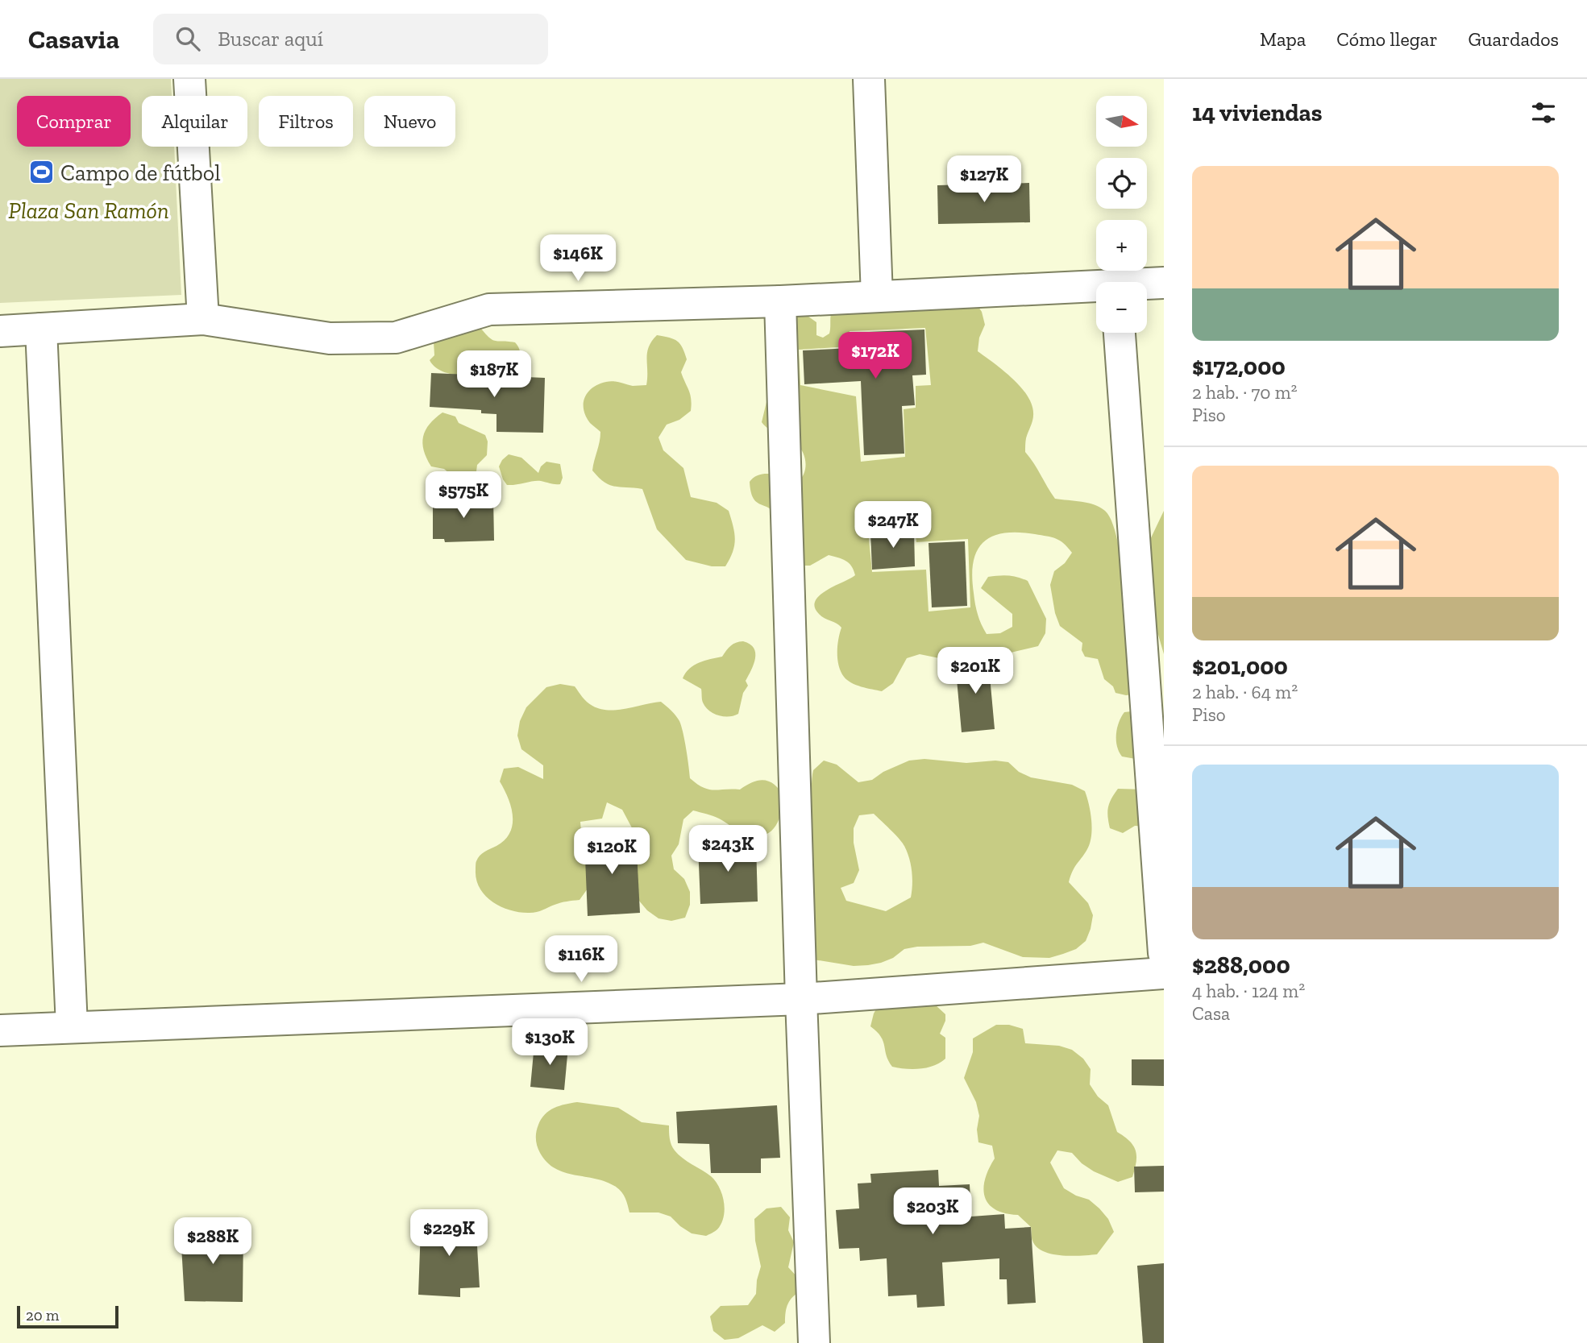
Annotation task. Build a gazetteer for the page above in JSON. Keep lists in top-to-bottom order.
{
  "parks": ["Plaza San Ramón"],
  "places": {
    "sports": ["Campo de fútbol"]
  },
  "scale_bar": "20 m",
  "north": "right",
  "page": {
    "header": "Casavia",
    "search": "Buscar aquí",
    "nav": ["Mapa", "Cómo llegar", "Guardados"],
    "heading": "14 viviendas",
    "map_buttons": ["+", "−"],
    "chip": [
      "Comprar",
      "Alquilar",
      "Filtros",
      "Nuevo"
    ],
    "list": [
      {
        "name": "$172,000",
        "note": "2 hab. · 70 m² · Piso"
      },
      {
        "name": "$201,000",
        "note": "2 hab. · 64 m² · Piso"
      },
      {
        "name": "$288,000",
        "note": "4 hab. · 124 m² · Casa"
      }
    ],
    "price": [
      "$127K",
      "$146K",
      "$172K",
      "$187K",
      "$575K",
      "$247K",
      "$201K",
      "$243K",
      "$120K",
      "$116K",
      "$130K",
      "$203K",
      "$229K",
      "$288K"
    ],
    "scale": "20 m"
  }
}
